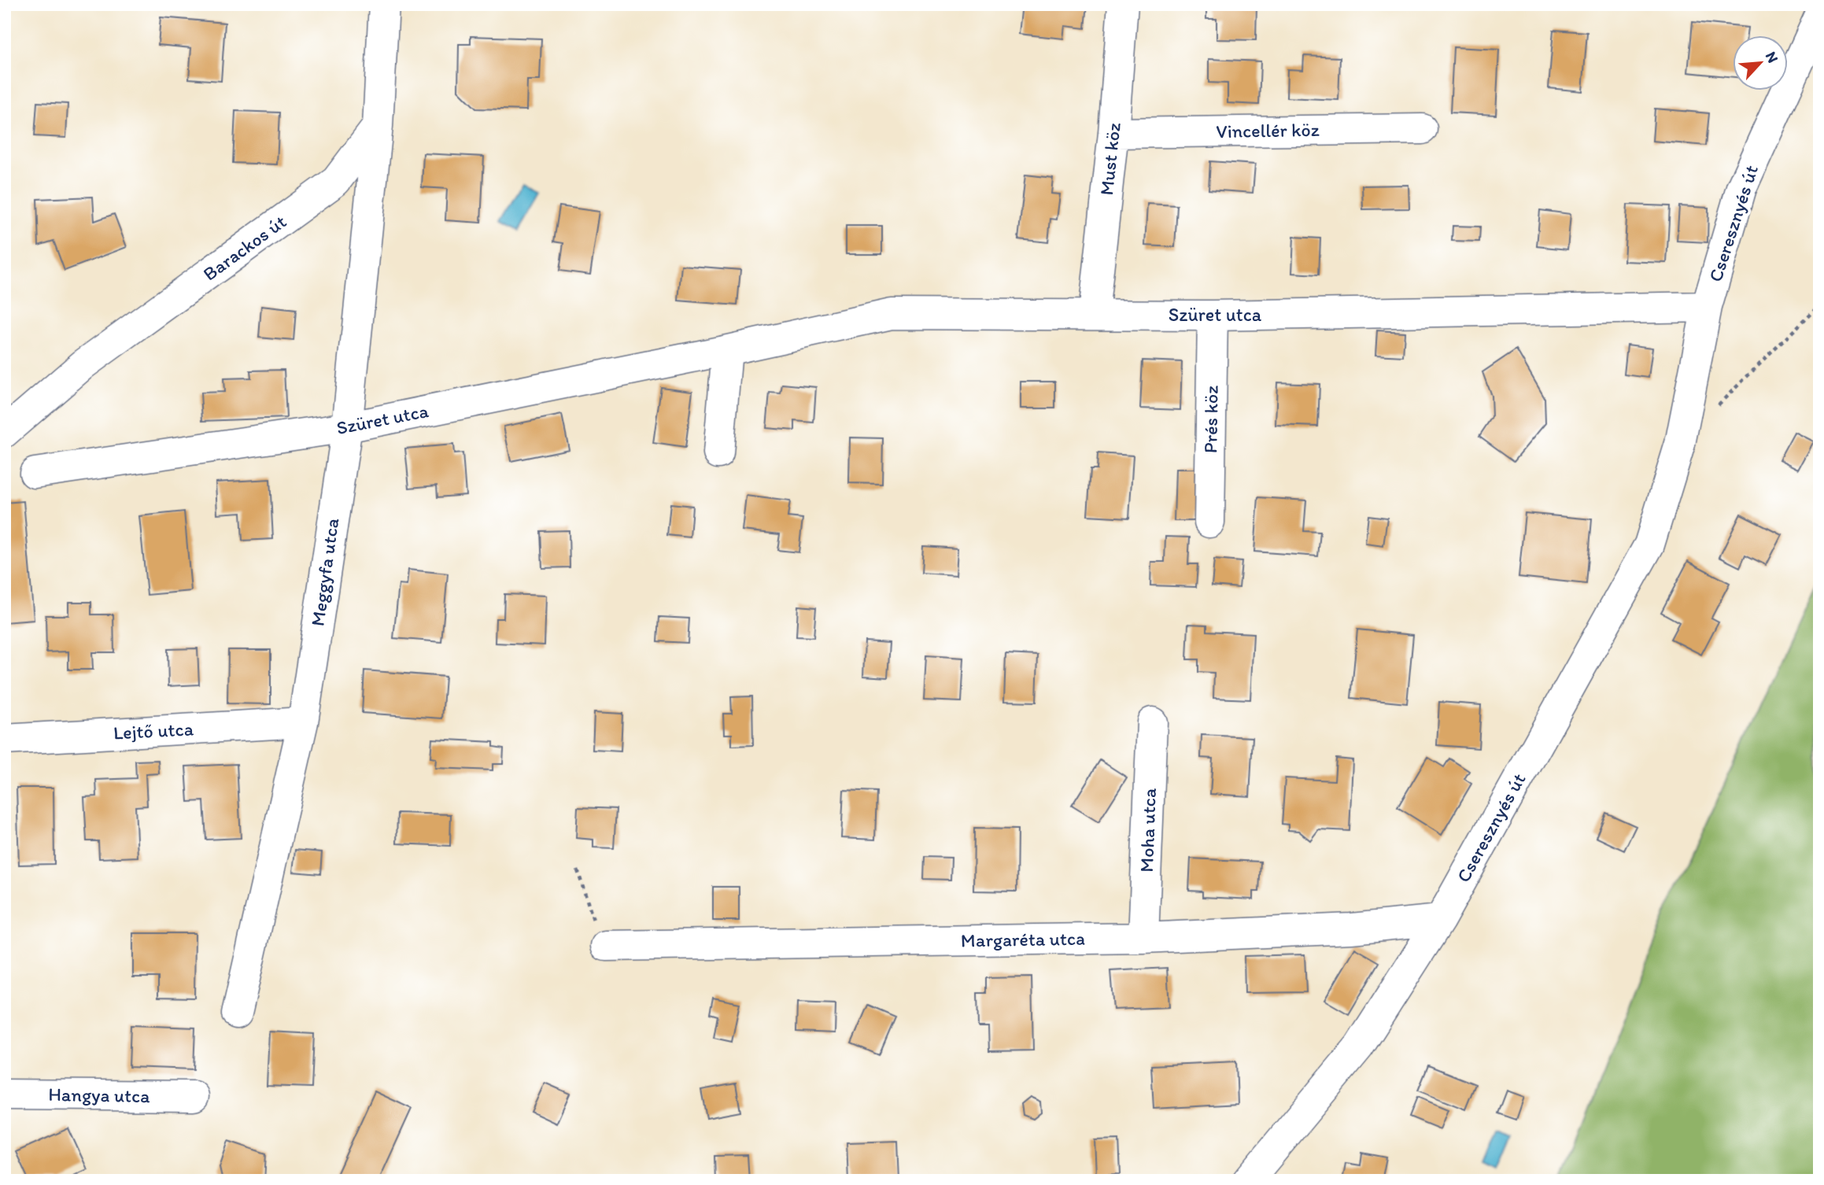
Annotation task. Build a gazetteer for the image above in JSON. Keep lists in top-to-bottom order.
{
  "streets": {
    "street": [
      "Vincellér köz",
      "Must köz",
      "Cseresznyés út",
      "Barackos út",
      "Szüret utca",
      "Prés köz",
      "Meggyfa utca",
      "Lejtő utca",
      "Moha utca",
      "Margaréta utca",
      "Hangya utca"
    ]
  },
  "crossings": [
    ["Vincellér köz", "Must köz"],
    ["Must köz", "Szüret utca"],
    ["Cseresznyés út", "Szüret utca"],
    ["Cseresznyés út", "Margaréta utca"],
    ["Barackos út", "Meggyfa utca"],
    ["Szüret utca", "Prés köz"],
    ["Szüret utca", "Meggyfa utca"],
    ["Meggyfa utca", "Lejtő utca"],
    ["Moha utca", "Margaréta utca"]
  ],
  "north": "top right"
}
